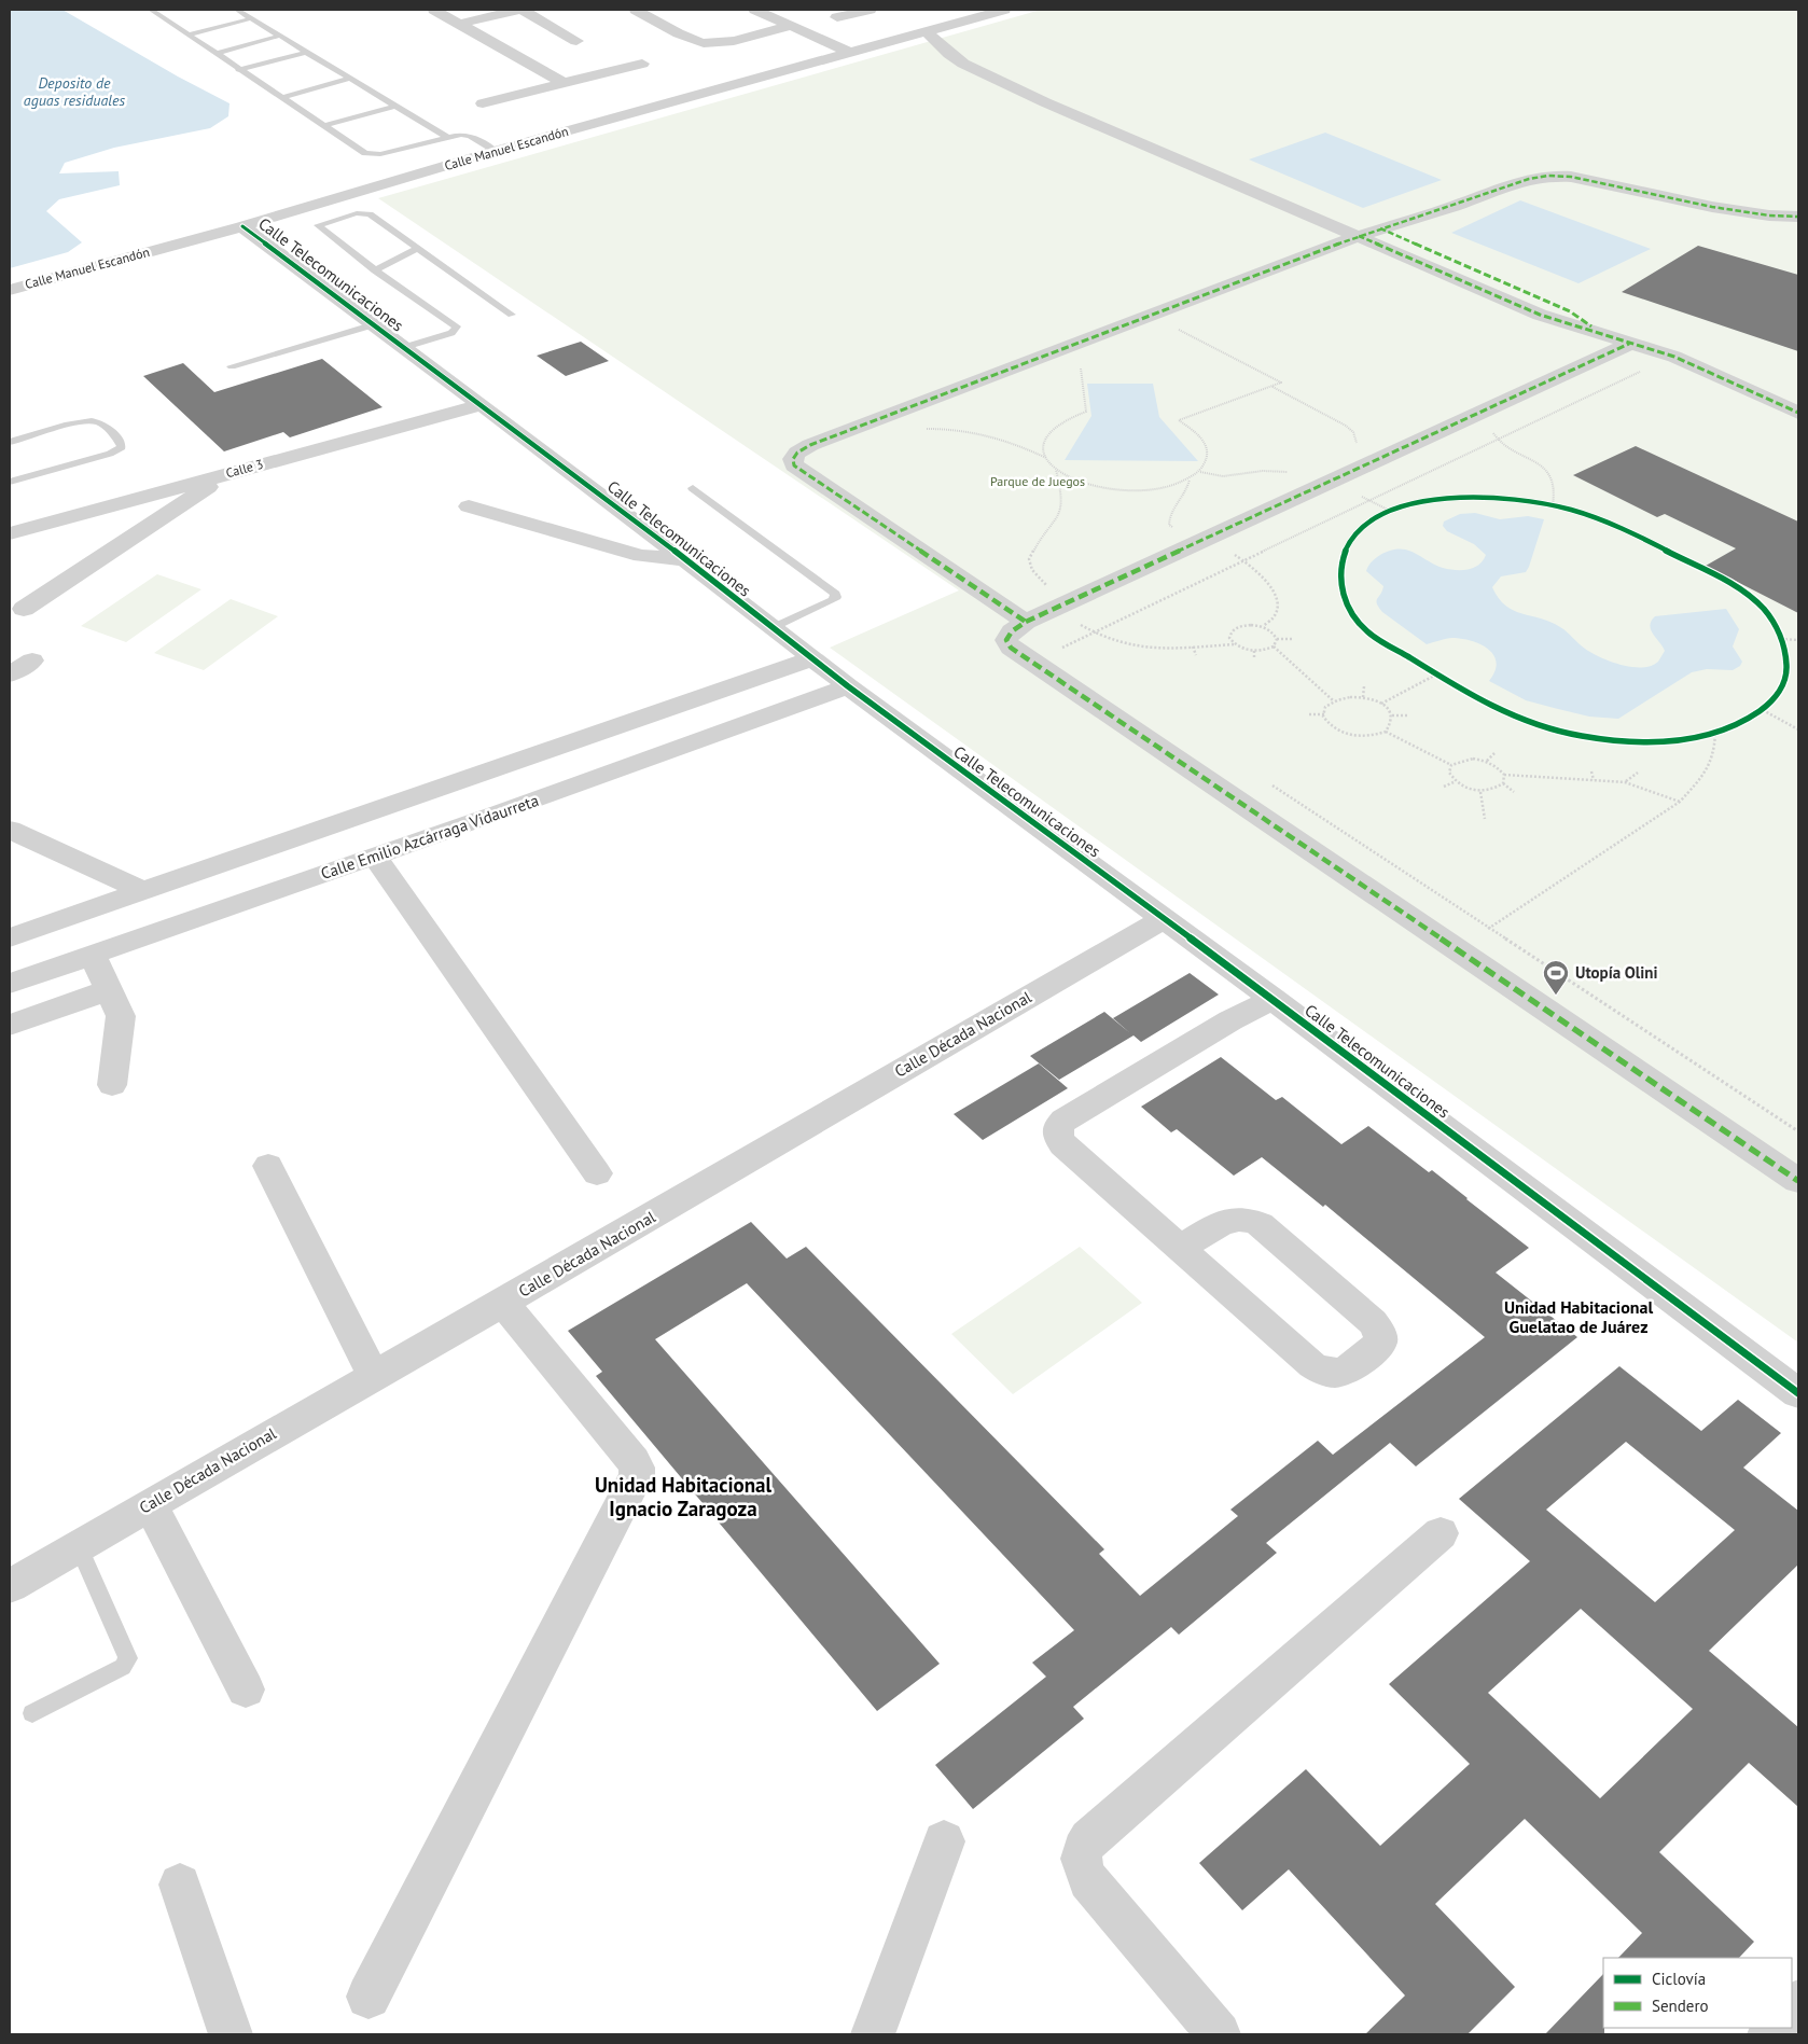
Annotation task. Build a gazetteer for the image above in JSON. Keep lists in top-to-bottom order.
{
  "streets": {
    "street": [
      "Calle Manuel Escandón",
      "Calle Telecomunicaciones",
      "Calle 3",
      "Calle Emilio Azcárraga Vidaurreta",
      "Calle Década Nacional"
    ]
  },
  "crossings": [
    ["Calle Manuel Escandón", "Calle Telecomunicaciones"],
    ["Calle Telecomunicaciones", "Calle 3"],
    ["Calle Telecomunicaciones", "Calle Emilio Azcárraga Vidaurreta"],
    ["Calle Telecomunicaciones", "Calle Década Nacional"]
  ],
  "districts": ["Unidad Habitacional Guelatao de Juárez", "Unidad Habitacional Ignacio Zaragoza"],
  "water": ["Deposito de aguas residuales"],
  "parks": ["Parque de Juegos"],
  "places": {
    "sports": ["Utopía Olini"]
  },
  "legend": ["Ciclovía", "Sendero"]
}
